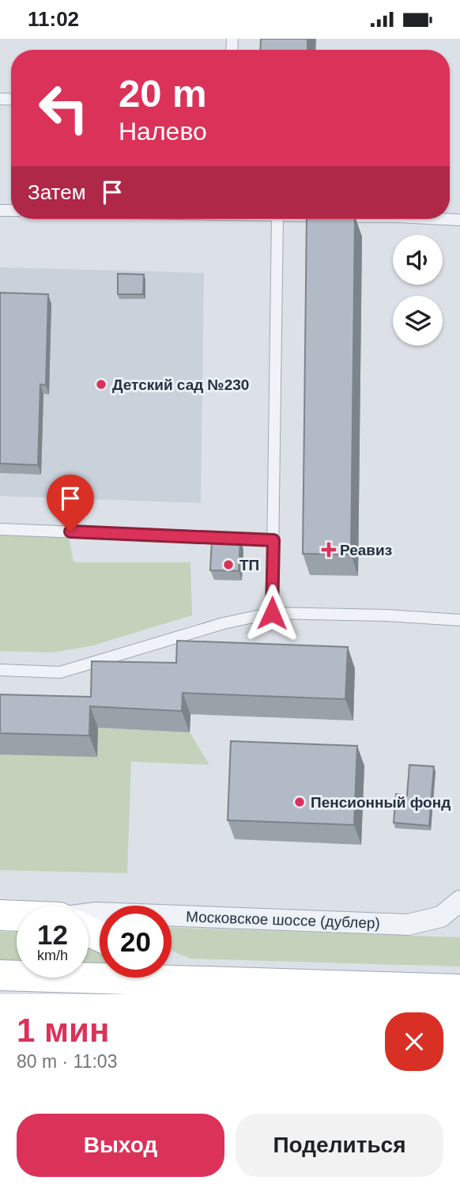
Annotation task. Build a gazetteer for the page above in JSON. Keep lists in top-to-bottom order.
{
  "streets": {
    "main road": ["Московское шоссе (дублер)"]
  },
  "places": {
    "other": ["Детский сад №230", "ТП", "Пенсионный фонд"],
    "health": ["Реавиз"]
  },
  "page": {
    "status": "11:02",
    "turn": ["20 m", "Налево"],
    "then": "Затем",
    "speed": "12 km/h",
    "limit": "20",
    "heading": ["1 мин", "80 m · 11:03"],
    "buttons": ["Выход", "Поделиться"]
  }
}
